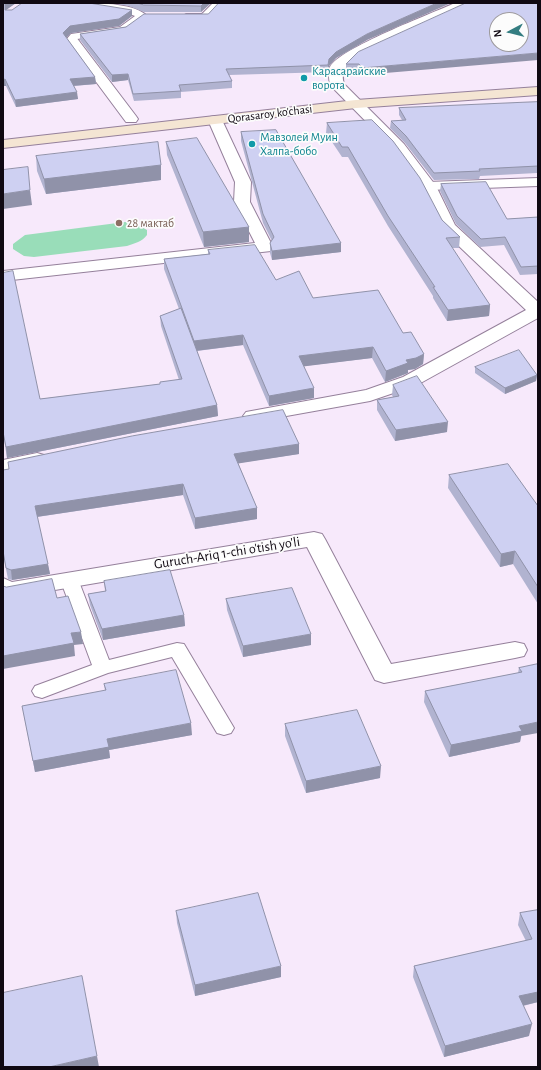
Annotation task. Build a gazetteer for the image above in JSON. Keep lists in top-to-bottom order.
{
  "streets": {
    "main road": ["Qorasaroy ko'chasi"],
    "street": ["Guruch-Ariq 1-chi o'tish yo'li"]
  },
  "places": ["Карасарайские ворота", "Мавзолей Муин Халпа-бобо", "28 мактаб"],
  "north": "left"
}
